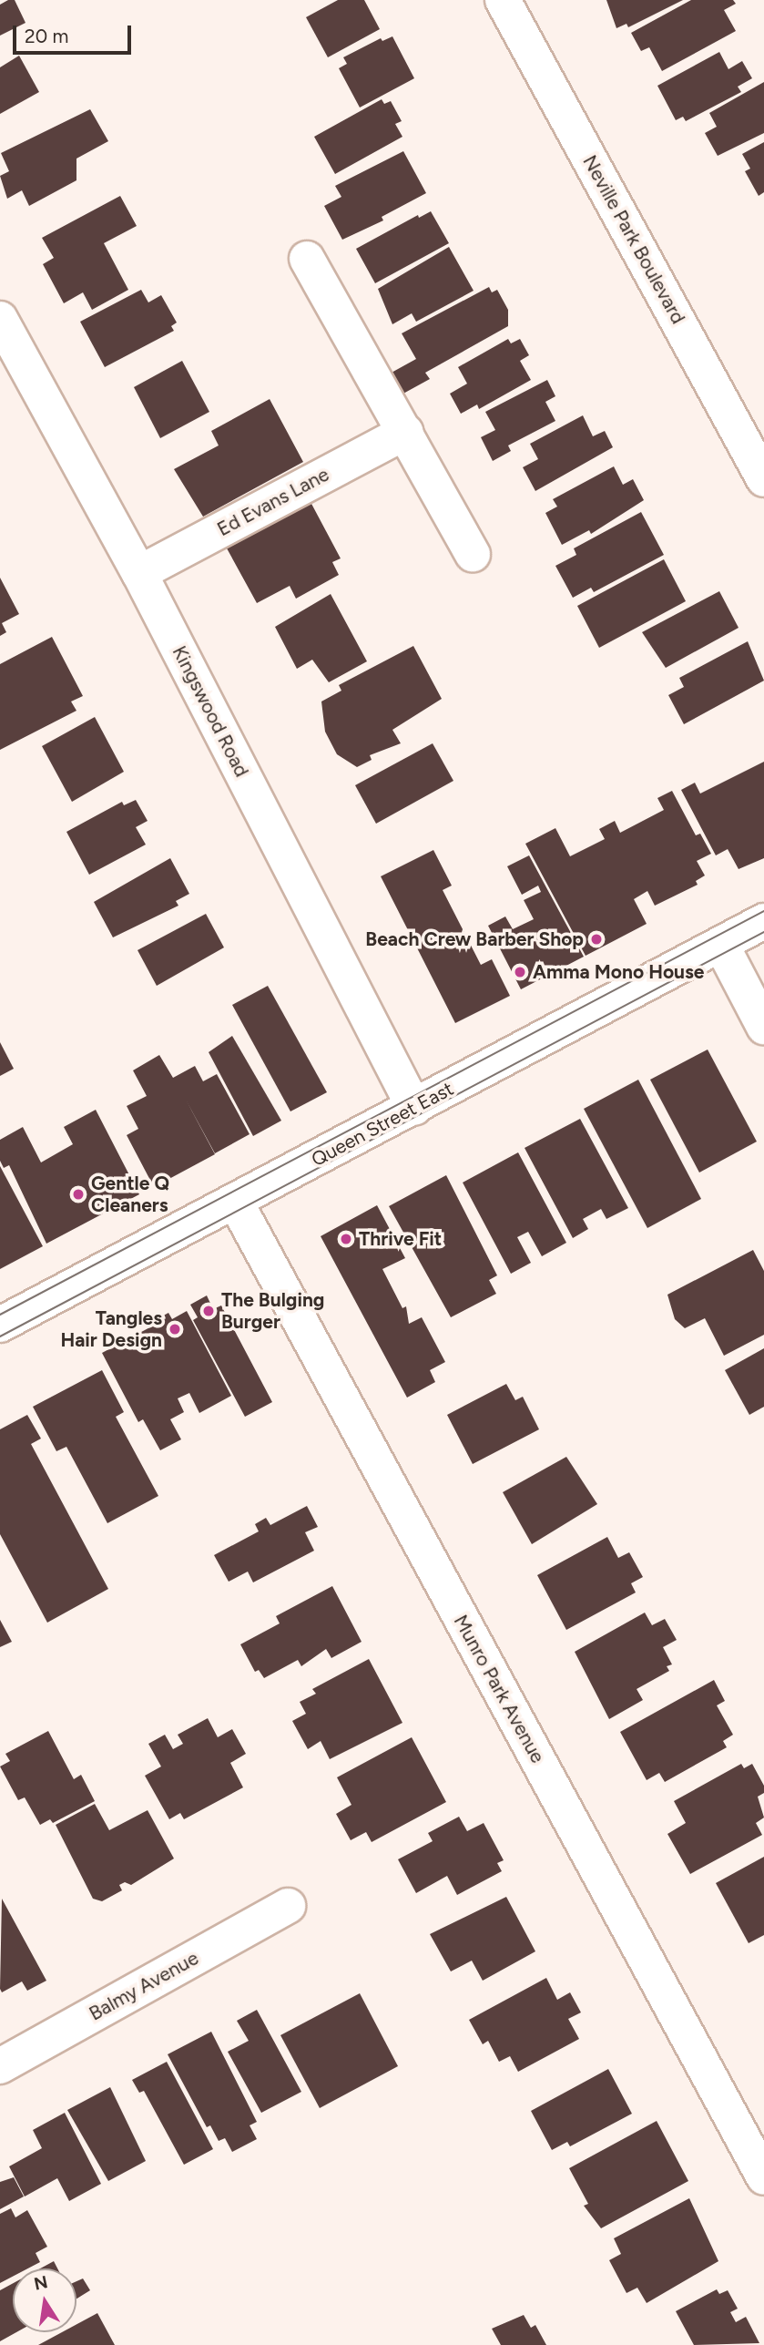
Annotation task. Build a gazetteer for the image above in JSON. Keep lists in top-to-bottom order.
{
  "streets": {
    "street": [
      "Neville Park Boulevard",
      "Ed Evans Lane",
      "Kingswood Road",
      "Queen Street East",
      "Munro Park Avenue",
      "Balmy Avenue"
    ]
  },
  "crossings": [
    ["Ed Evans Lane", "Kingswood Road"],
    ["Kingswood Road", "Queen Street East"],
    ["Queen Street East", "Munro Park Avenue"]
  ],
  "places": [
    "Beach Crew Barber Shop",
    "Amma Mono House",
    "Gentle Q Cleaners",
    "Thrive Fit",
    "The Bulging Burger",
    "Tangles Hair Design"
  ],
  "scale_bar": "20 m",
  "north": "top"
}
